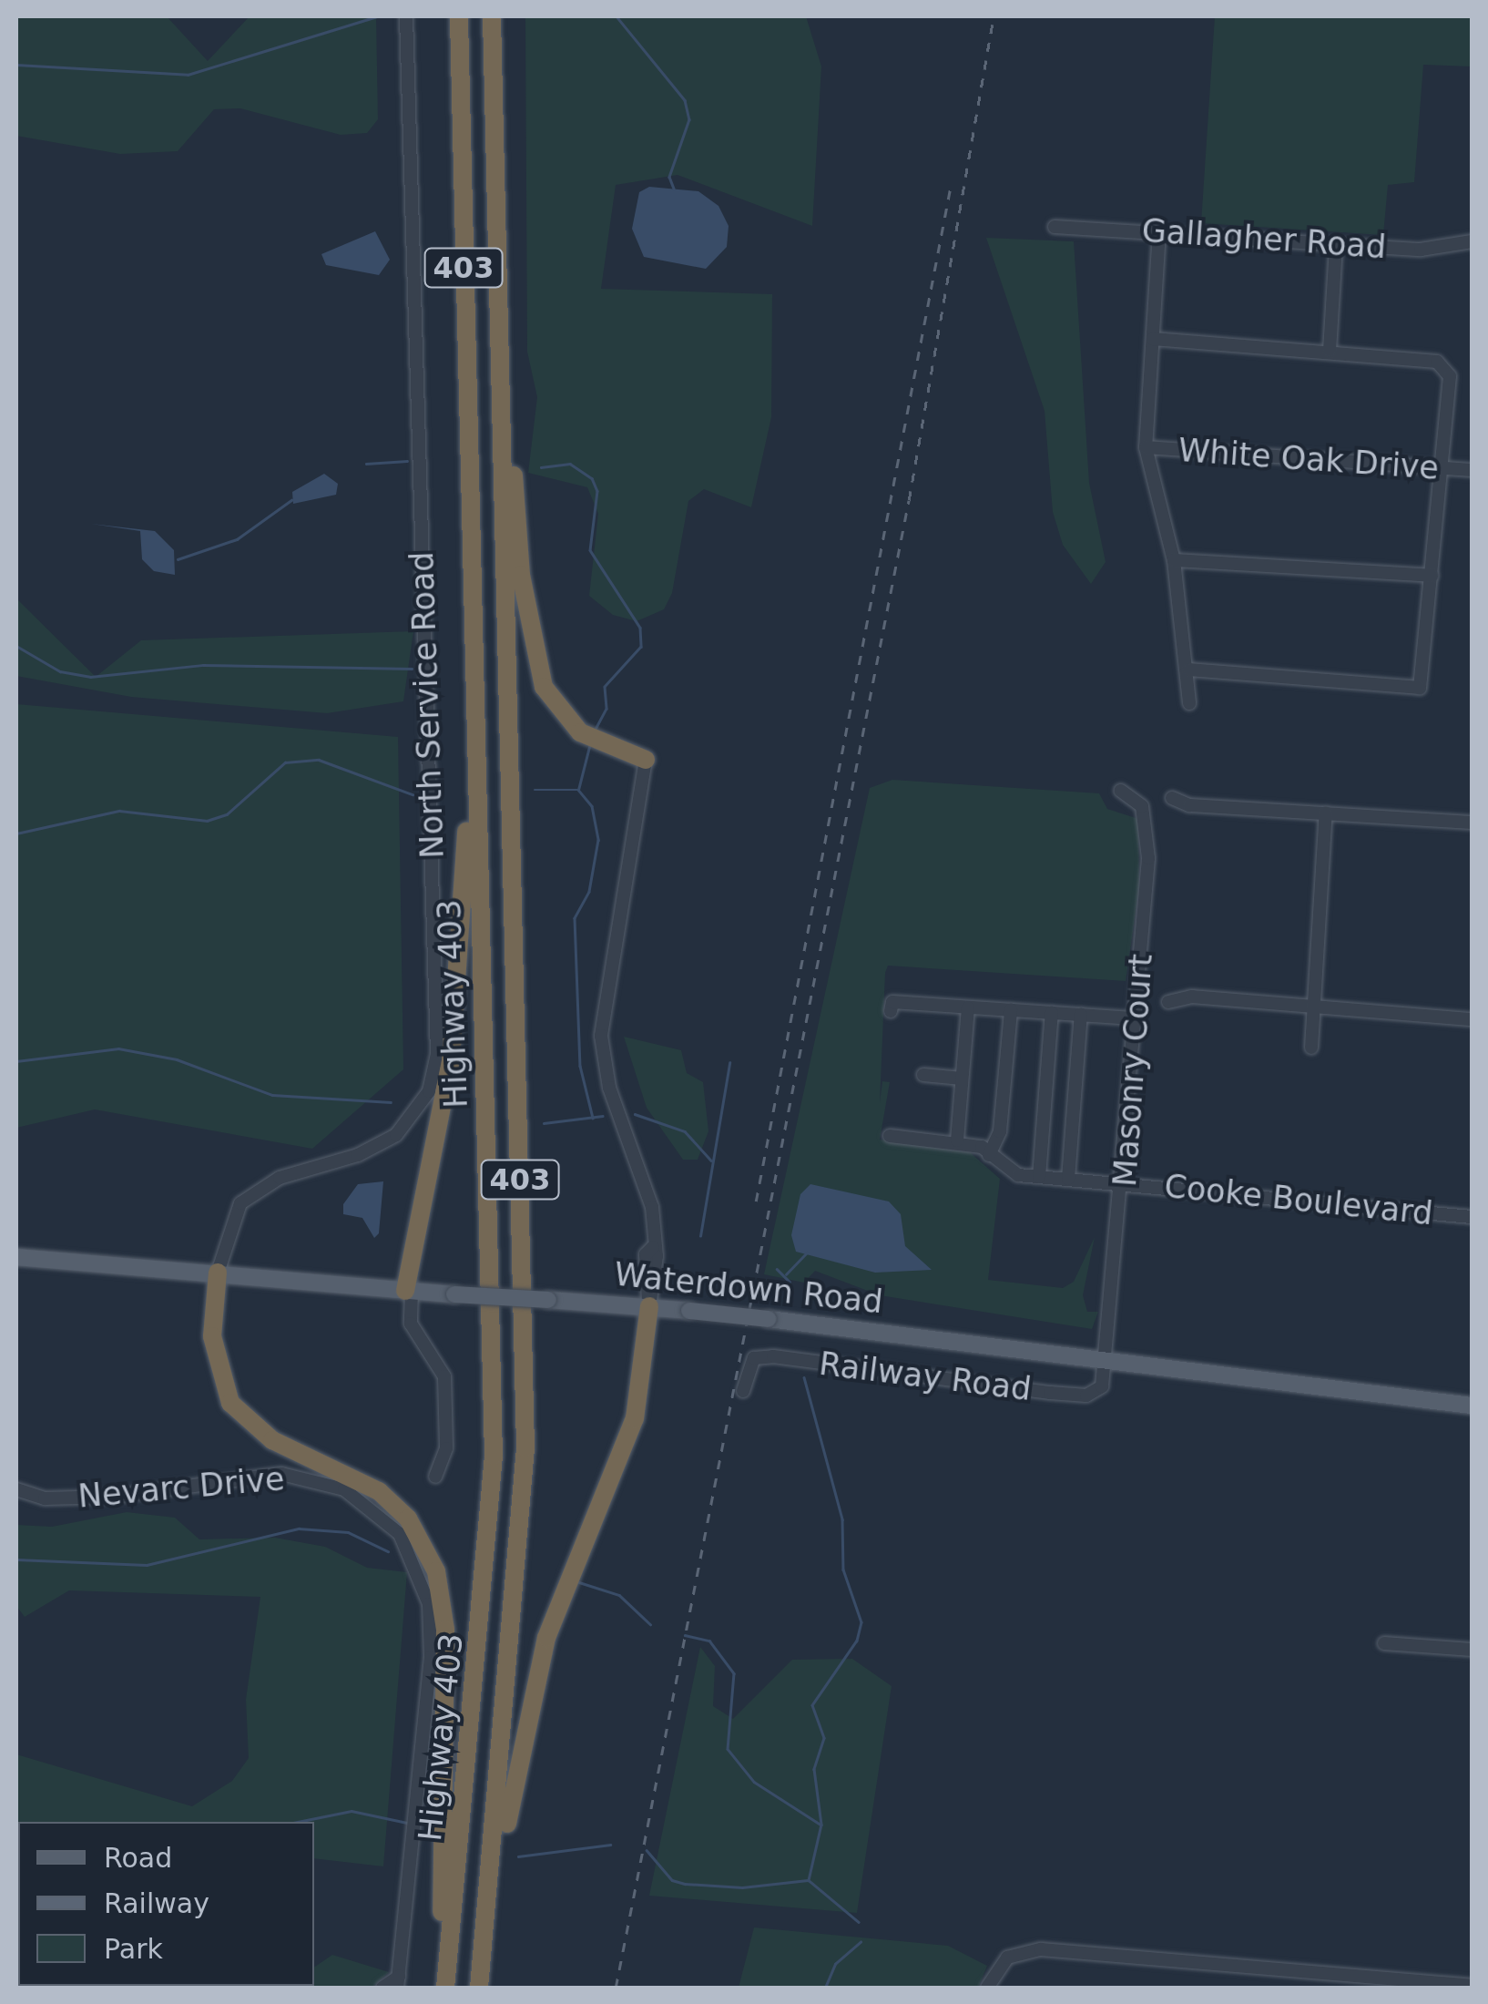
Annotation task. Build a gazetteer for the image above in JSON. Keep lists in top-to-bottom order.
{
  "streets": {
    "highway": ["403", "Highway 403"],
    "main road": ["Waterdown Road"],
    "street": [
      "Gallagher Road",
      "White Oak Drive",
      "North Service Road",
      "Masonry Court",
      "Cooke Boulevard",
      "Railway Road",
      "Nevarc Drive"
    ]
  },
  "crossings": [
    ["North Service Road", "Waterdown Road"],
    ["Masonry Court", "Cooke Boulevard"],
    ["Masonry Court", "Waterdown Road"],
    ["Masonry Court", "Railway Road"],
    ["Waterdown Road", "Railway Road"]
  ],
  "legend": ["Road", "Railway", "Park"]
}
